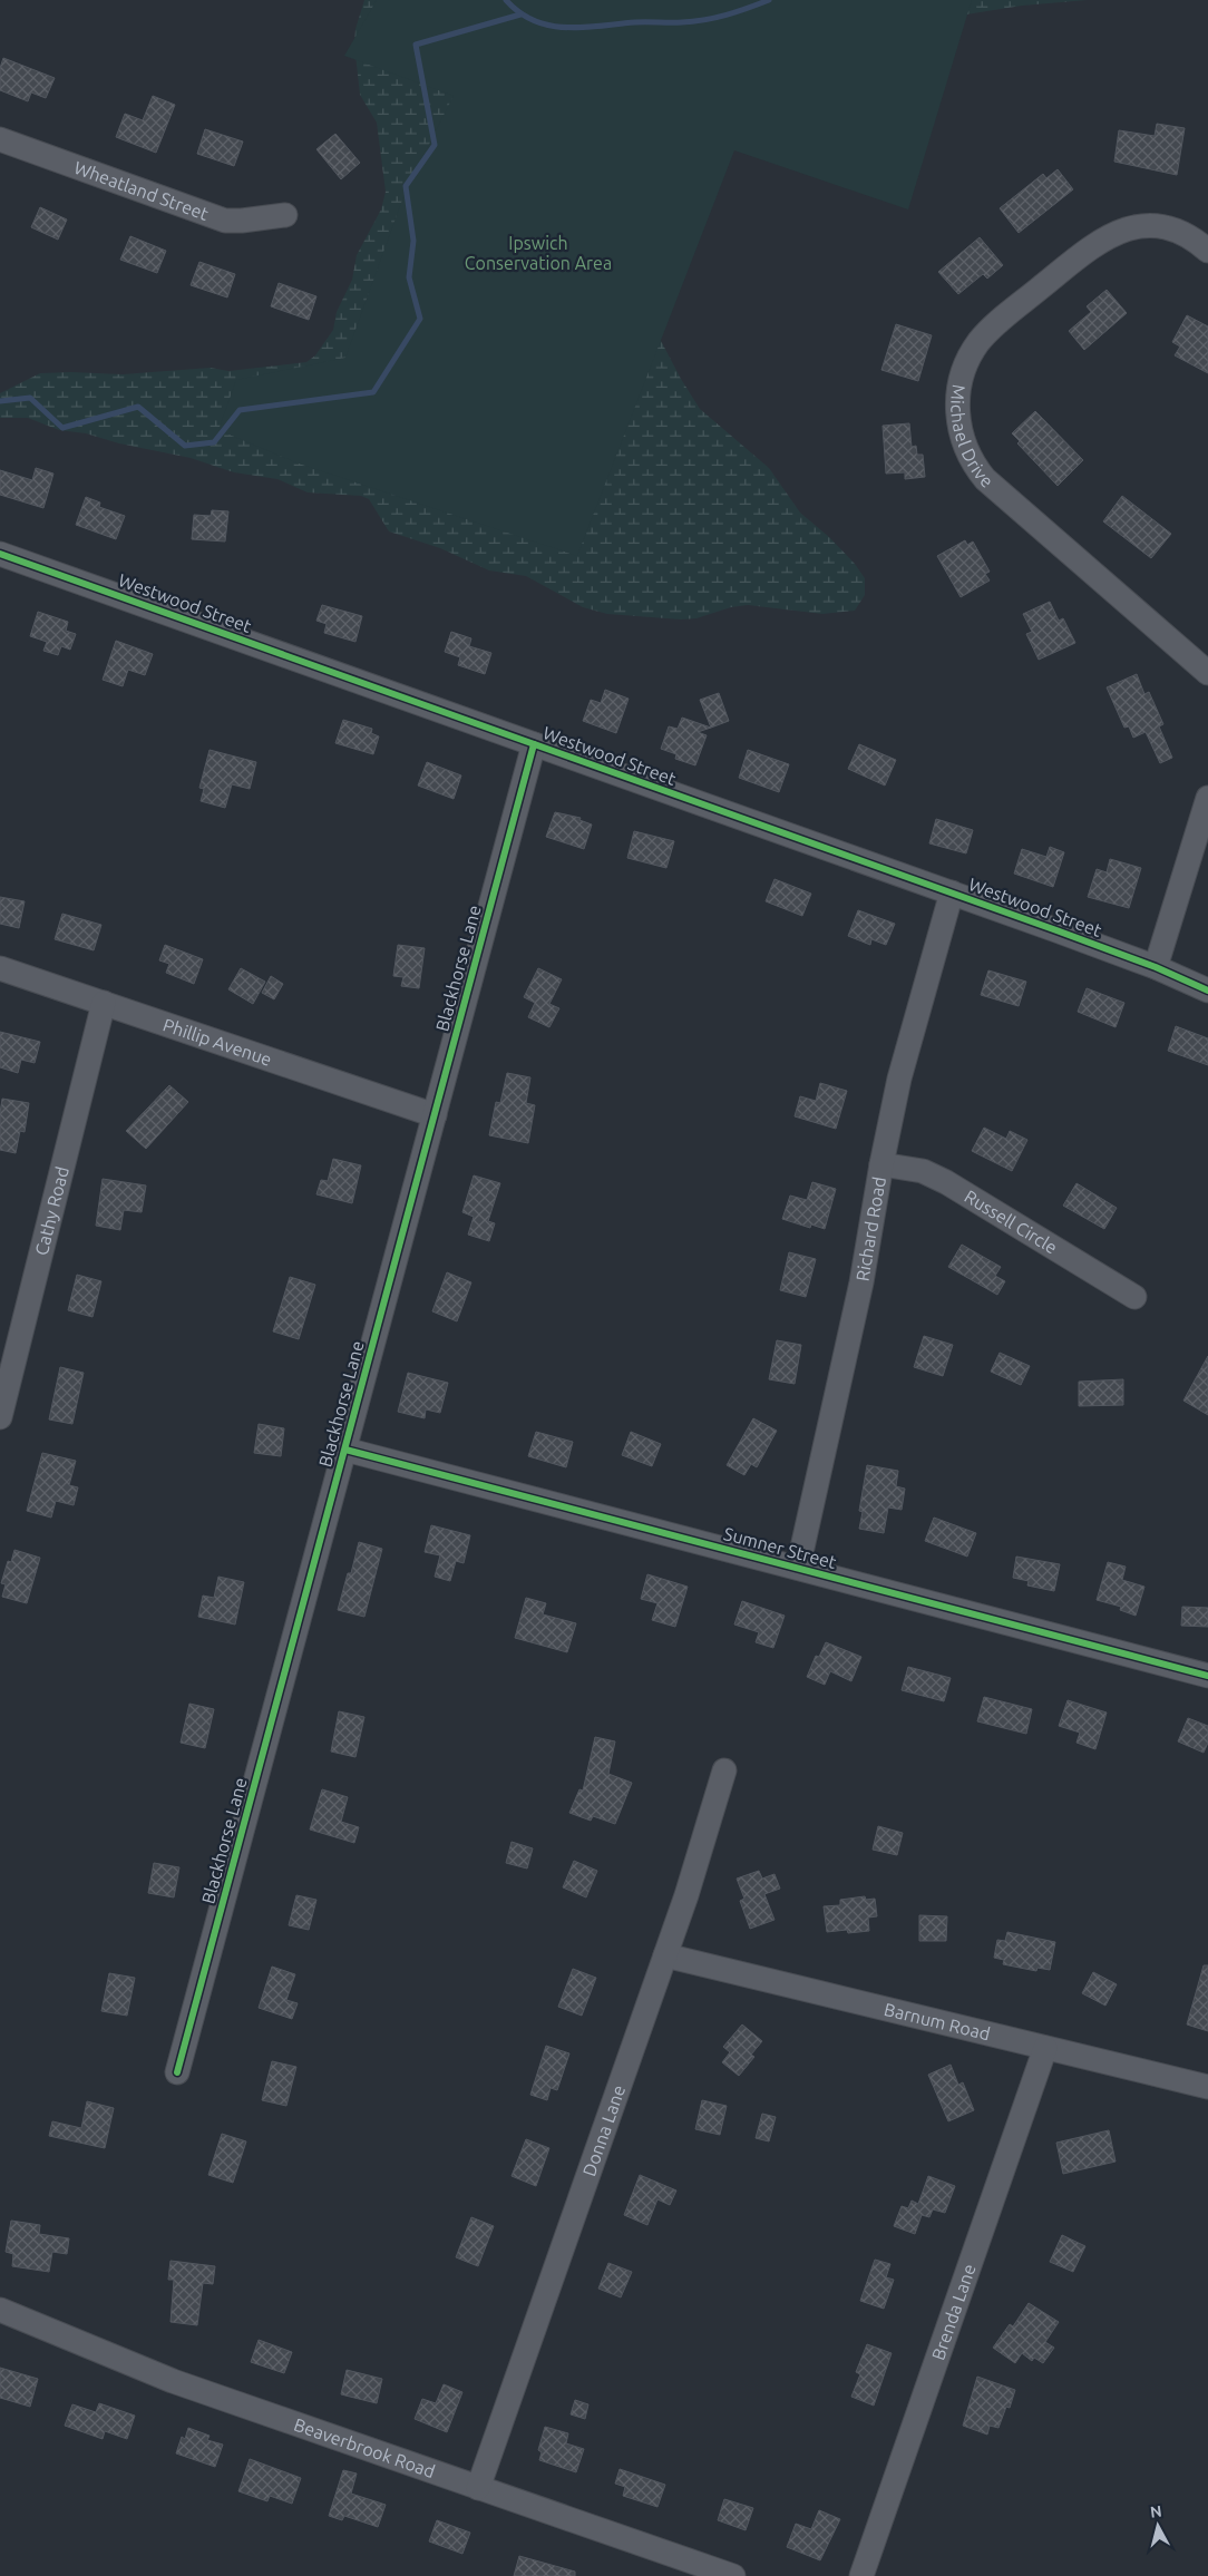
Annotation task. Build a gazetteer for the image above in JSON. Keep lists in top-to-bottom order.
{
  "streets": {
    "street": [
      "Wheatland Street",
      "Michael Drive",
      "Westwood Street",
      "Blackhorse Lane",
      "Phillip Avenue",
      "Cathy Road",
      "Russell Circle",
      "Richard Road",
      "Sumner Street",
      "Barnum Road",
      "Donna Lane",
      "Brenda Lane",
      "Beaverbrook Road"
    ]
  },
  "crossings": [
    ["Westwood Street", "Blackhorse Lane"],
    ["Westwood Street", "Richard Road"],
    ["Blackhorse Lane", "Phillip Avenue"],
    ["Blackhorse Lane", "Sumner Street"],
    ["Phillip Avenue", "Cathy Road"],
    ["Russell Circle", "Richard Road"],
    ["Richard Road", "Sumner Street"],
    ["Barnum Road", "Donna Lane"],
    ["Barnum Road", "Brenda Lane"],
    ["Donna Lane", "Beaverbrook Road"]
  ],
  "parks": ["Ipswich Conservation Area"],
  "north": "top"
}
